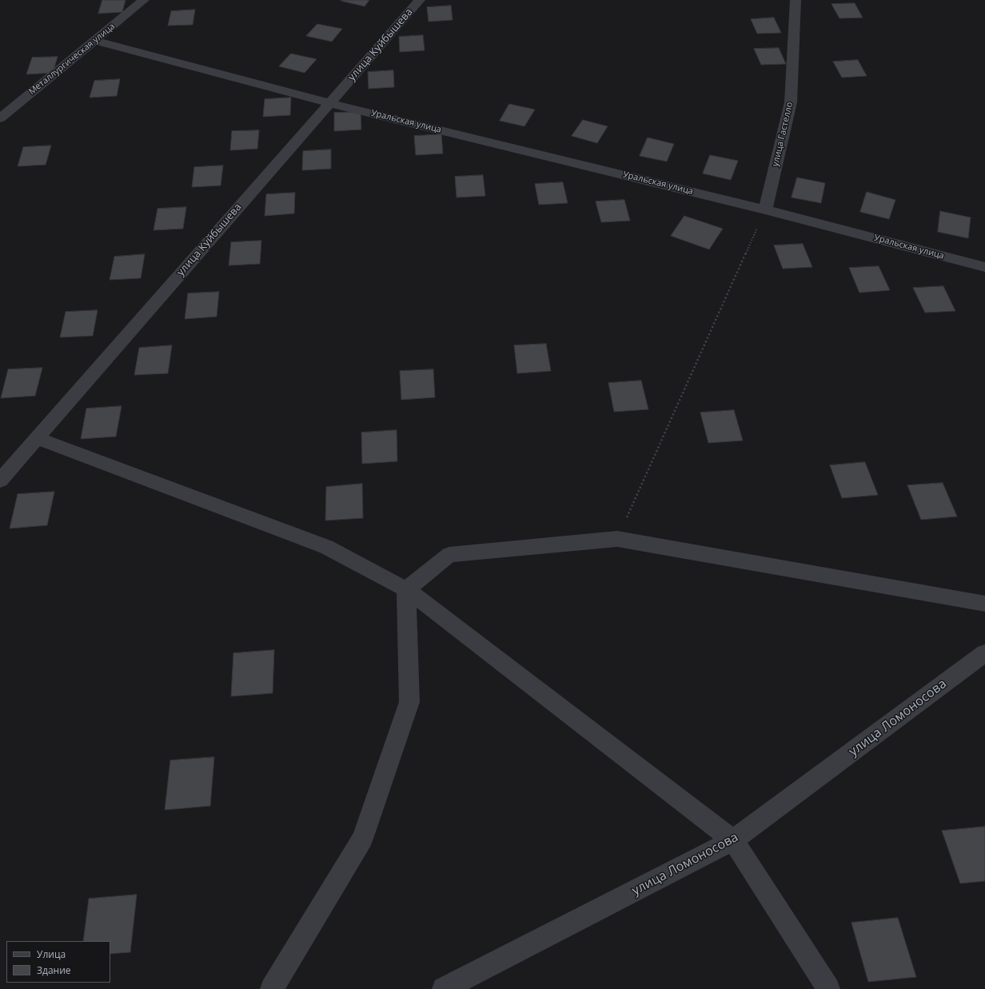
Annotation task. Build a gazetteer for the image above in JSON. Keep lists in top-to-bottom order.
{
  "streets": {
    "street": [
      "улица Куйбышева",
      "Металлургическая улица",
      "Уральская улица",
      "улица Гастелло",
      "улица Ломоносова"
    ]
  },
  "crossings": [
    ["улица Куйбышева", "Уральская улица"],
    ["Металлургическая улица", "Уральская улица"],
    ["Уральская улица", "улица Гастелло"]
  ],
  "legend": ["Улица", "Здание"]
}
